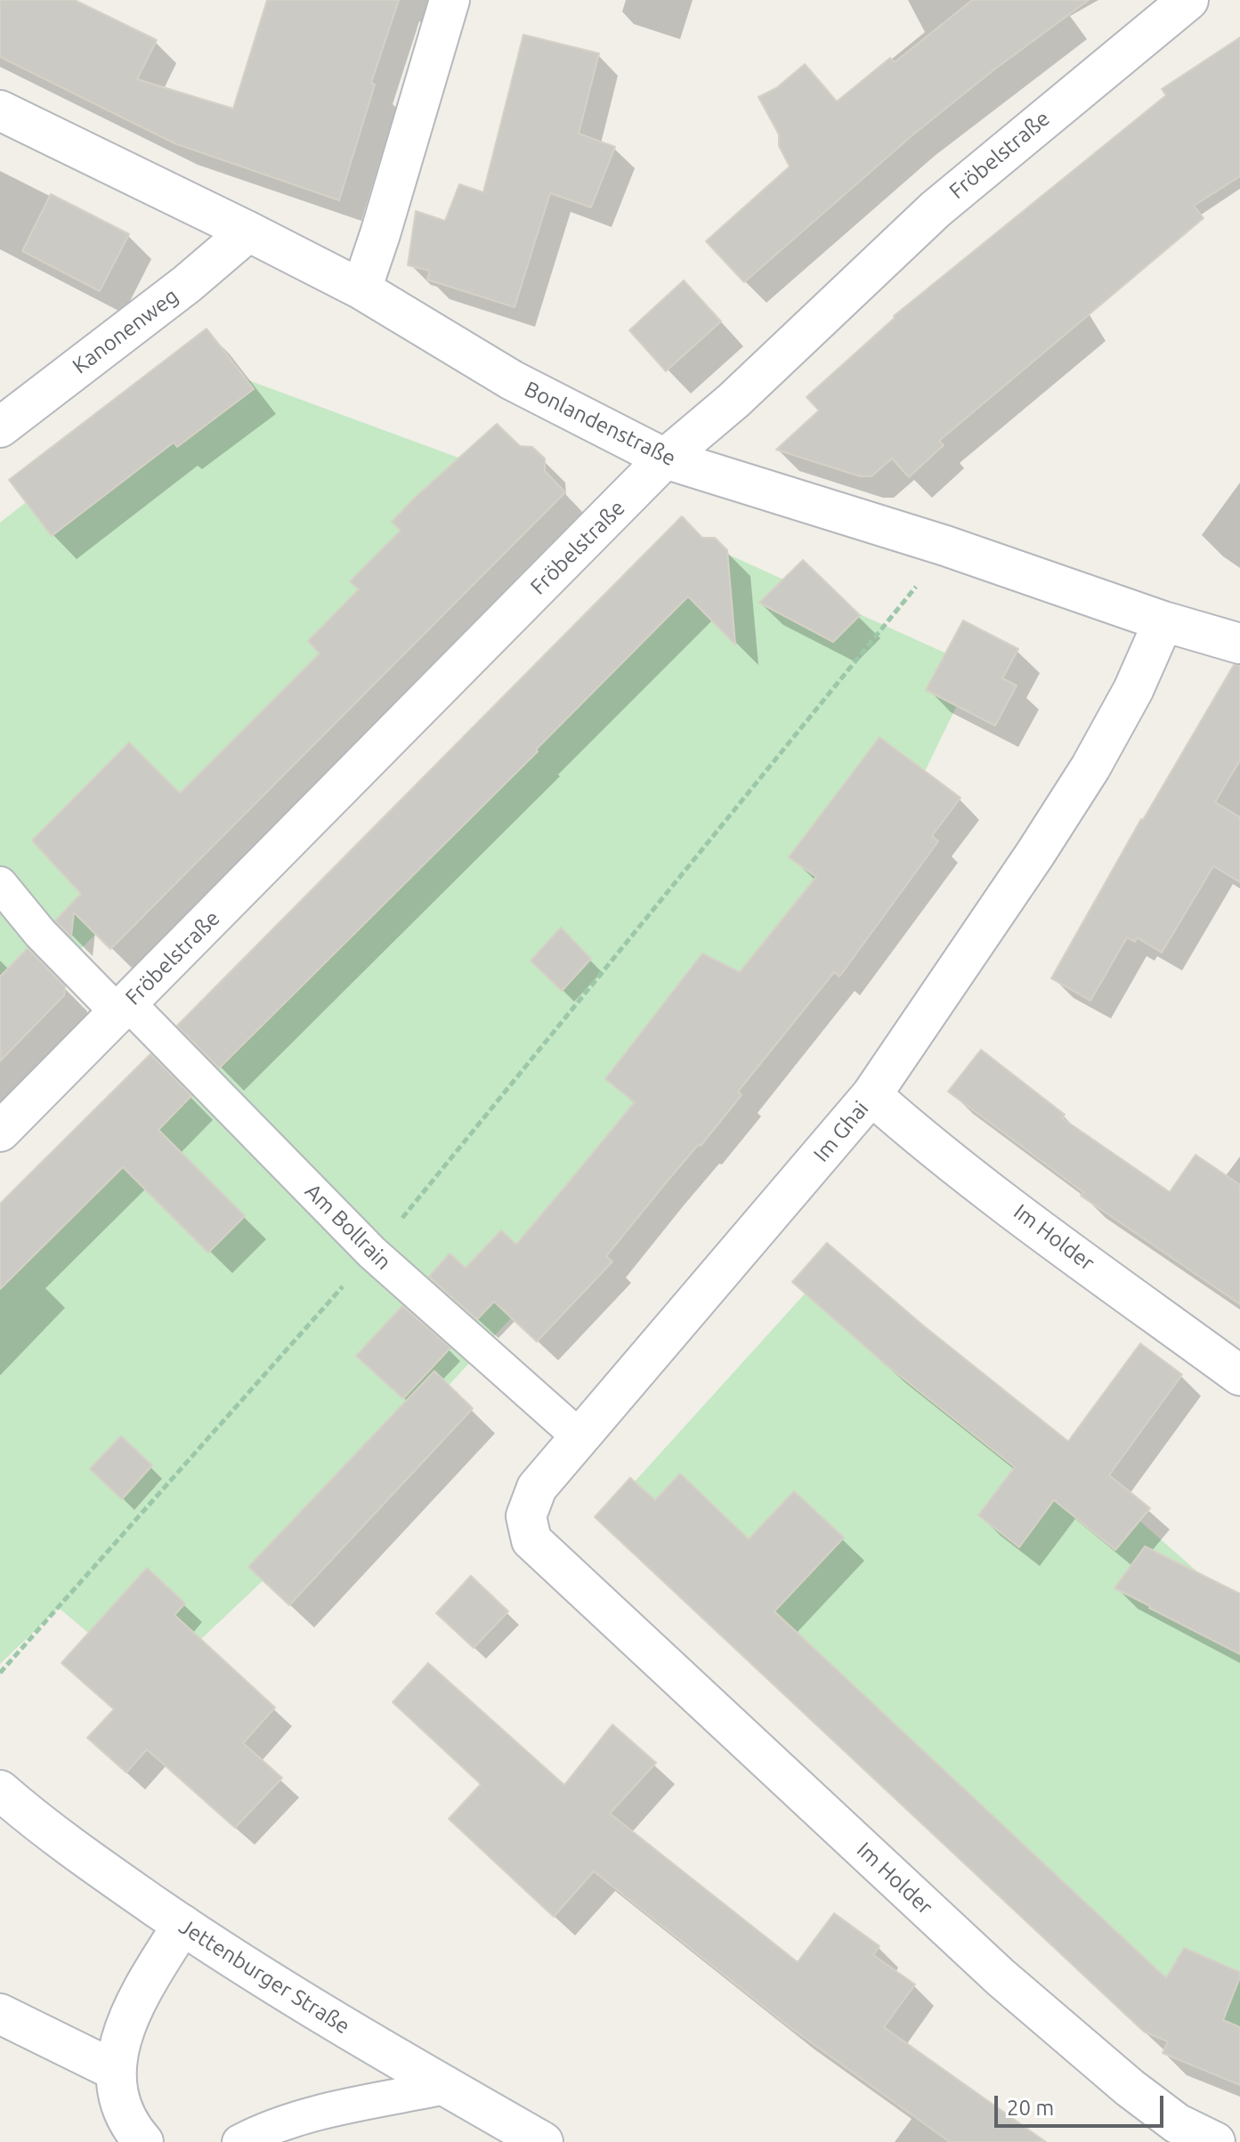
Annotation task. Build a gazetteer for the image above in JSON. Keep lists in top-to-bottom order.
{
  "streets": {
    "street": [
      "Fröbelstraße",
      "Kanonenweg",
      "Bonlandenstraße",
      "Im Ghai",
      "Im Holder",
      "Jettenburger Straße"
    ],
    "lane": ["Am Bollrain"]
  },
  "crossings": [
    ["Fröbelstraße", "Bonlandenstraße"],
    ["Fröbelstraße", "Am Bollrain"],
    ["Kanonenweg", "Bonlandenstraße"],
    ["Bonlandenstraße", "Im Ghai"],
    ["Im Ghai", "Am Bollrain"],
    ["Im Ghai", "Im Holder"]
  ],
  "scale_bar": "20 m"
}
